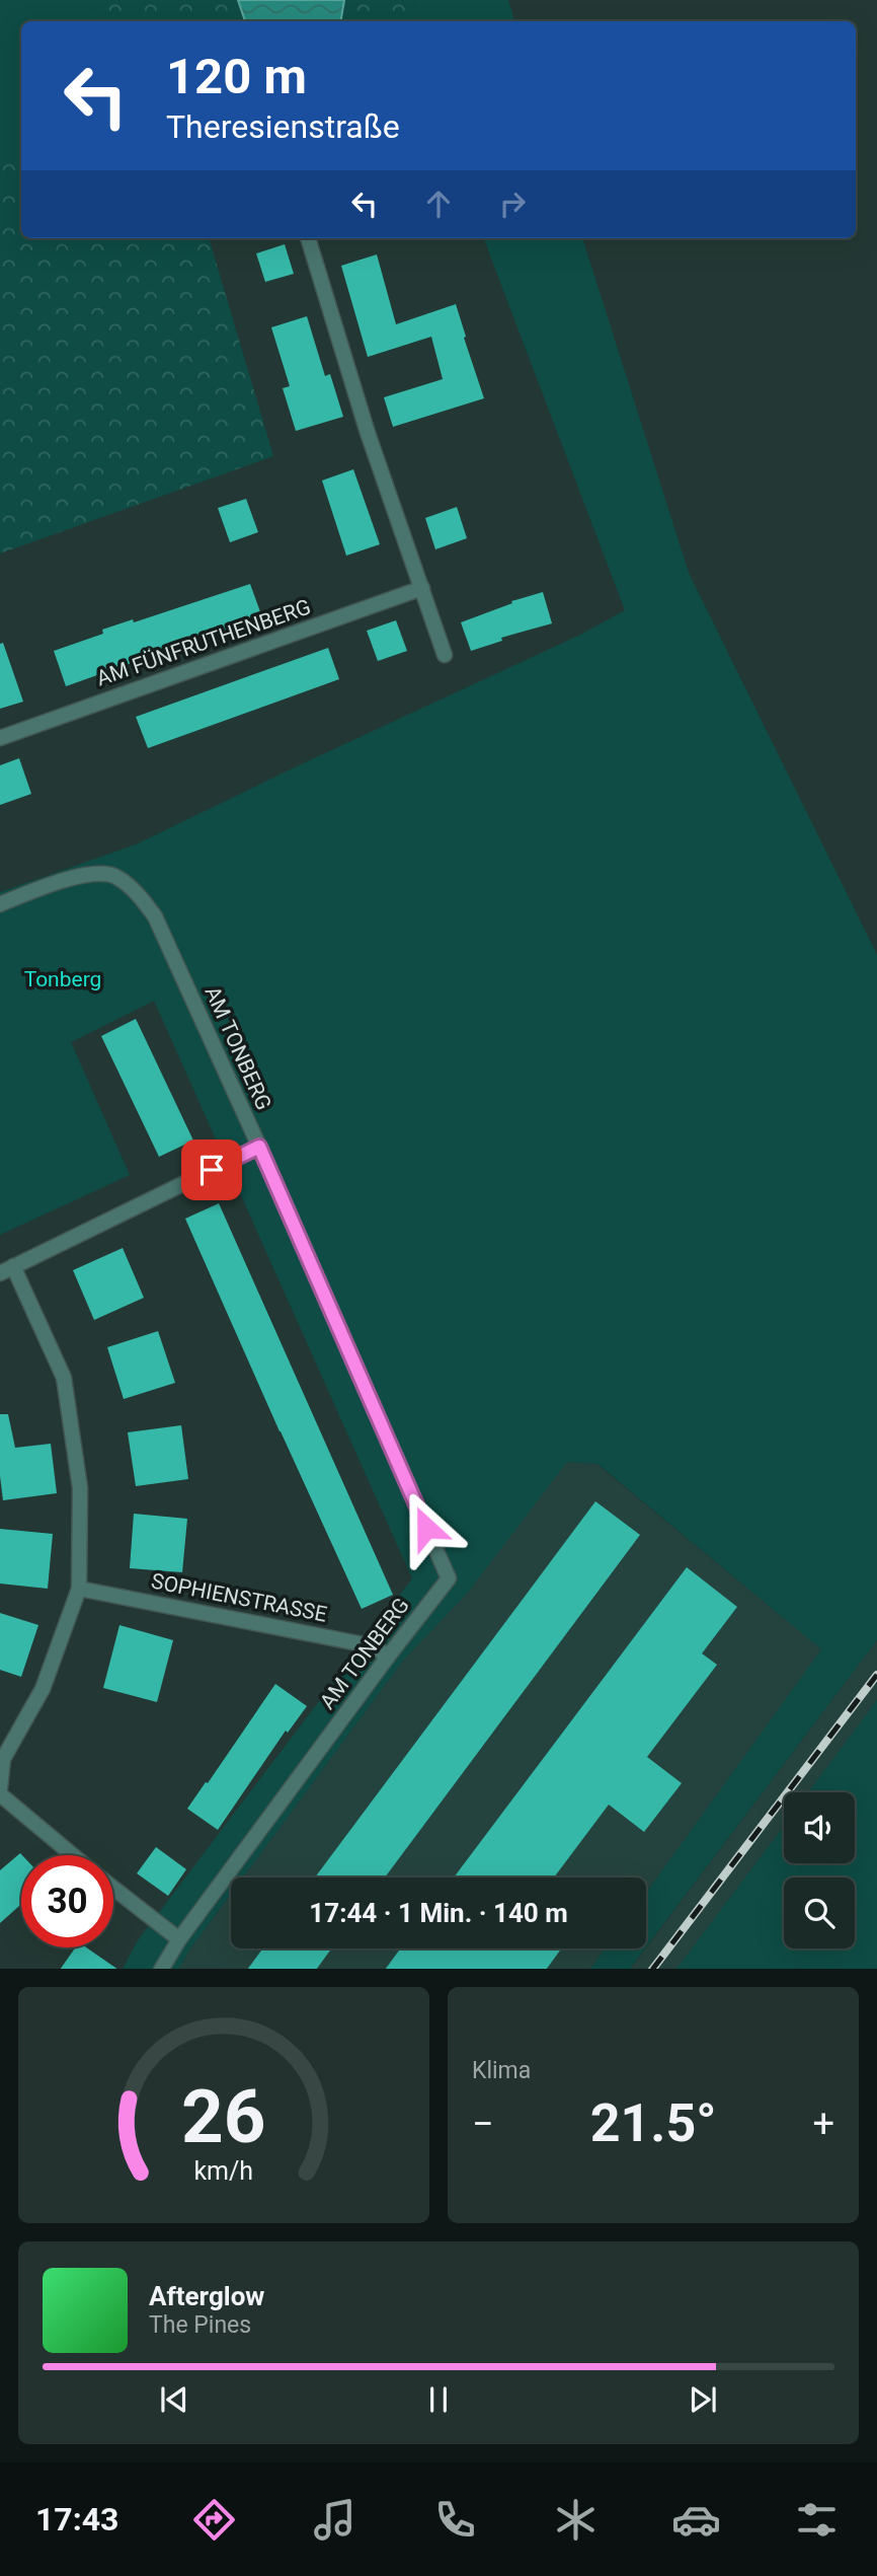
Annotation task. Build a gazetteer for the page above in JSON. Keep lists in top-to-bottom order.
{
  "streets": {
    "street": ["AM FÜNFRUTHENBERG", "AM TONBERG", "SOPHIENSTRASSE"]
  },
  "crossings": [
    ["AM TONBERG", "SOPHIENSTRASSE"]
  ],
  "parks": ["Tonberg"],
  "page": {
    "turn": ["120 m", "Theresienstraße"],
    "limit": "30",
    "trip": "17:44 · 1 Min. · 140 m",
    "tile": "Klima",
    "heat": ["−", "21.5°", "+"],
    "song": ["Afterglow", "The Pines"],
    "tabs": "17:43",
    "gauge": ["26", "km/h"]
  }
}
